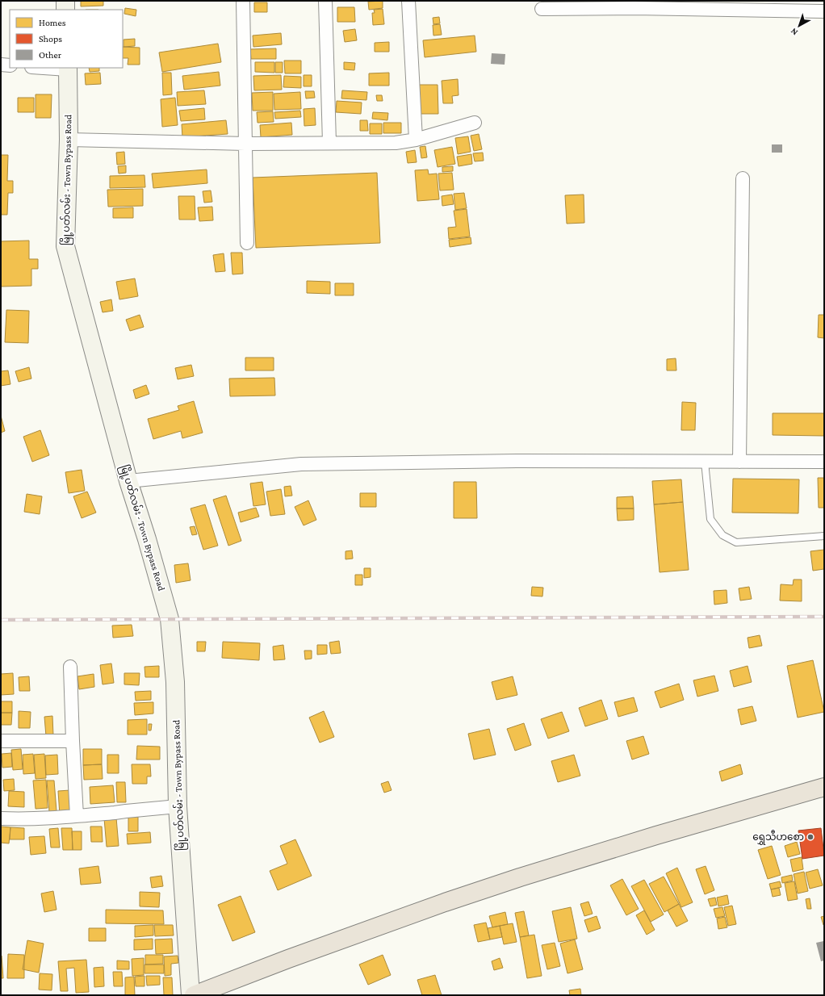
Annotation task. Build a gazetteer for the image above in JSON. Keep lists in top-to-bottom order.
{
  "streets": {
    "main road": ["မြို့ပတ်လမ်း - Town Bypass Road"]
  },
  "places": ["ရွှေသီဟစော"],
  "legend": ["Homes", "Shops", "Other"],
  "north": "bottom left"
}
